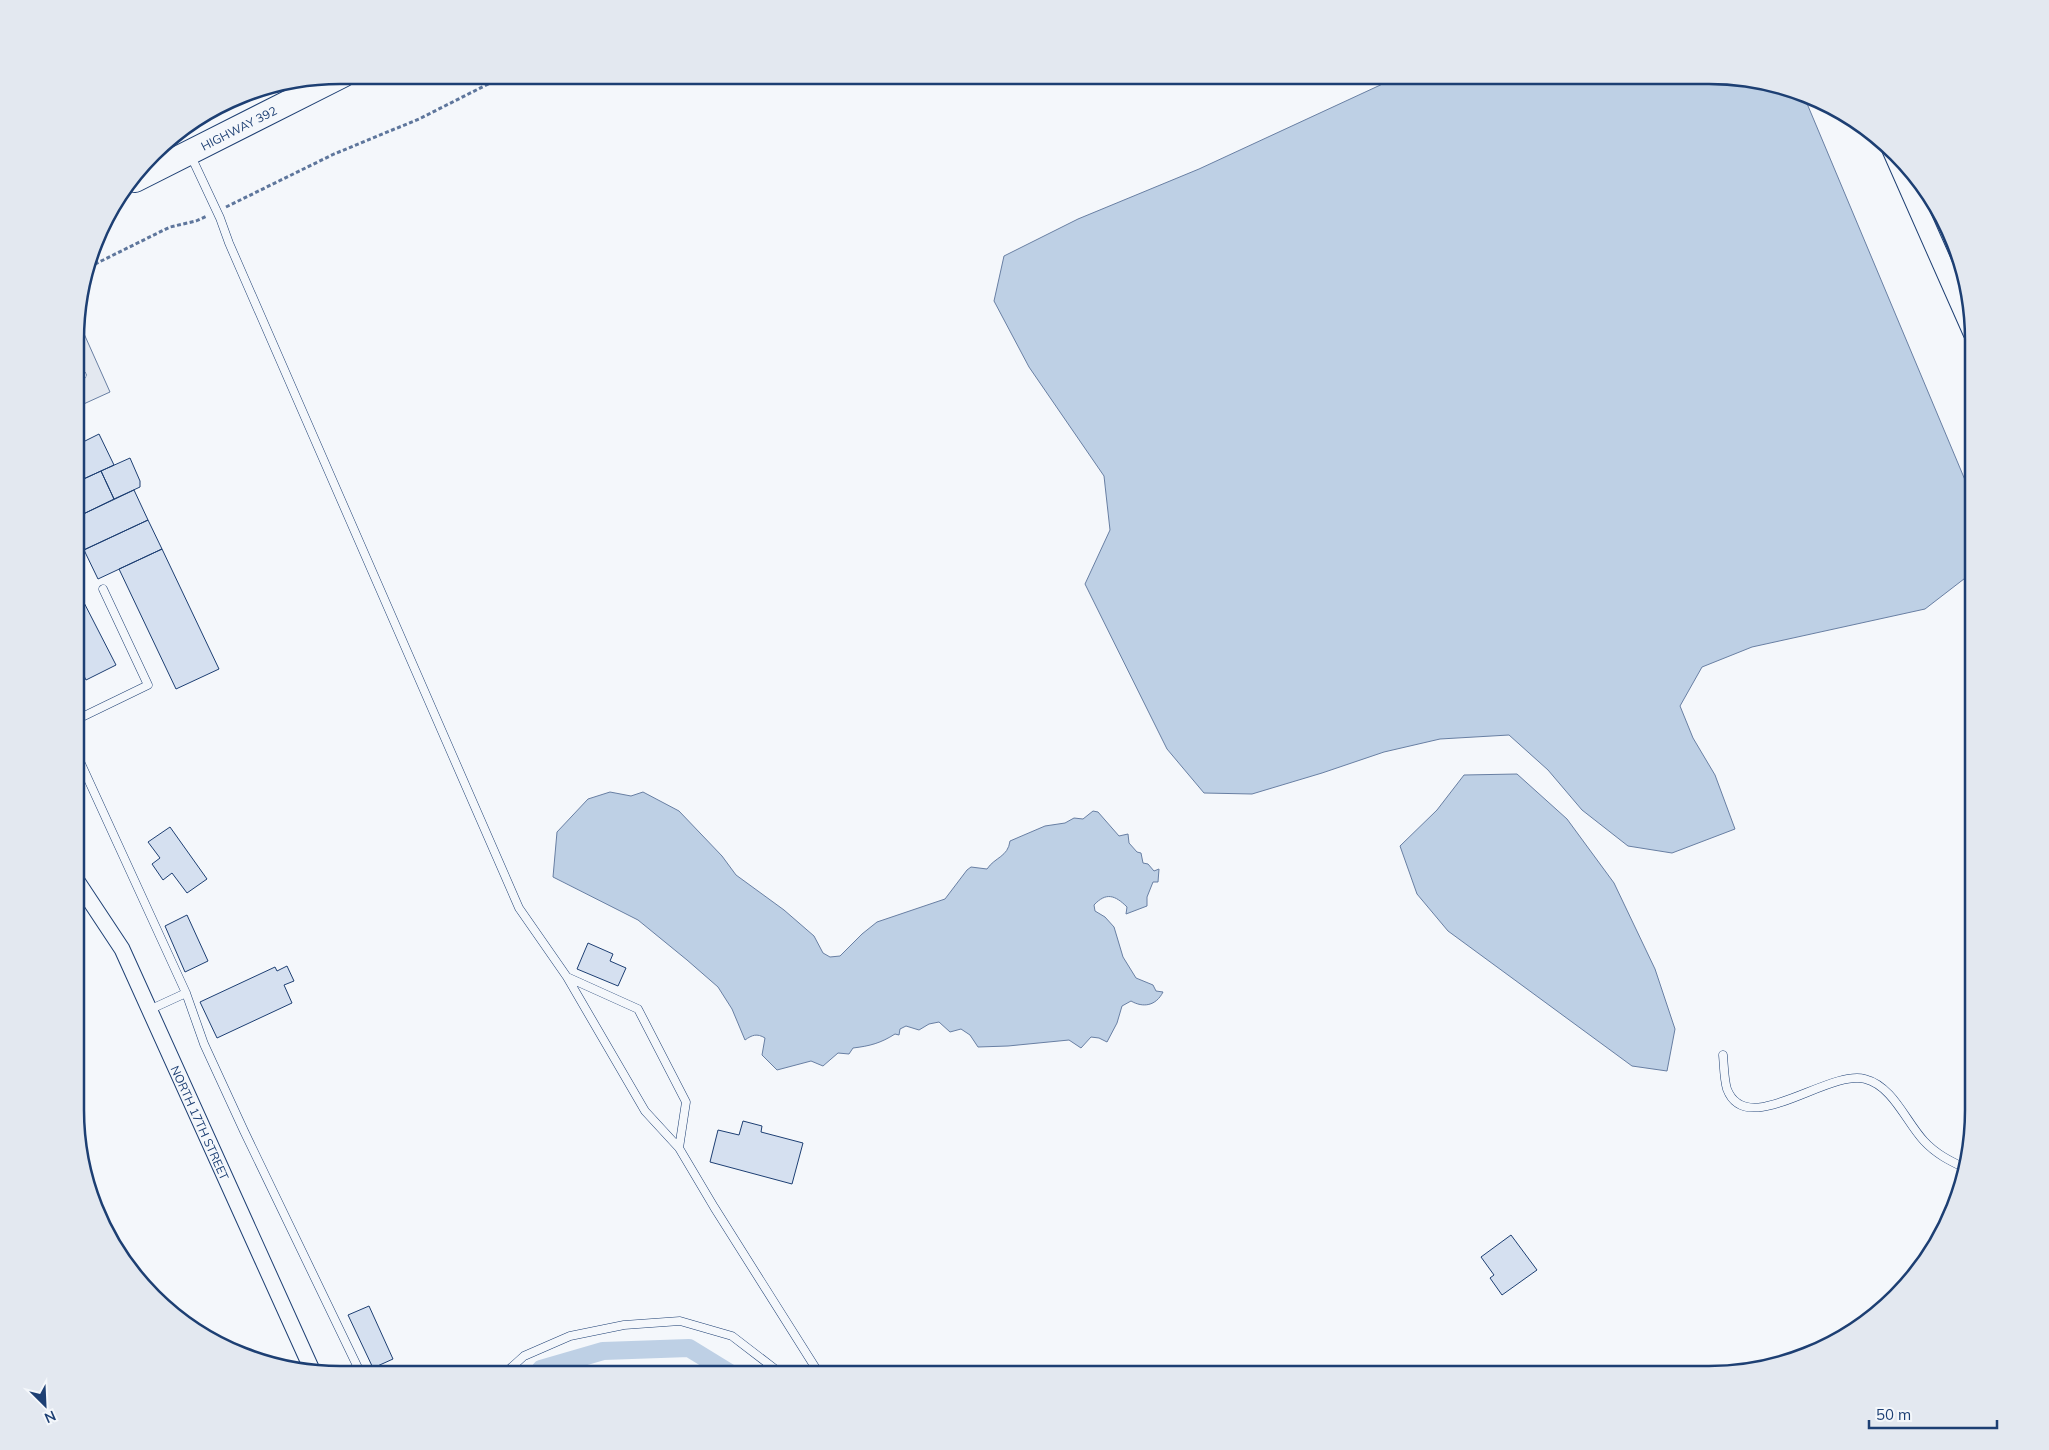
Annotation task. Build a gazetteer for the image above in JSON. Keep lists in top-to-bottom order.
{
  "streets": {
    "main road": ["HIGHWAY 392"],
    "street": ["NORTH 17TH STREET"]
  },
  "scale_bar": "50 m",
  "north": "bottom right"
}
